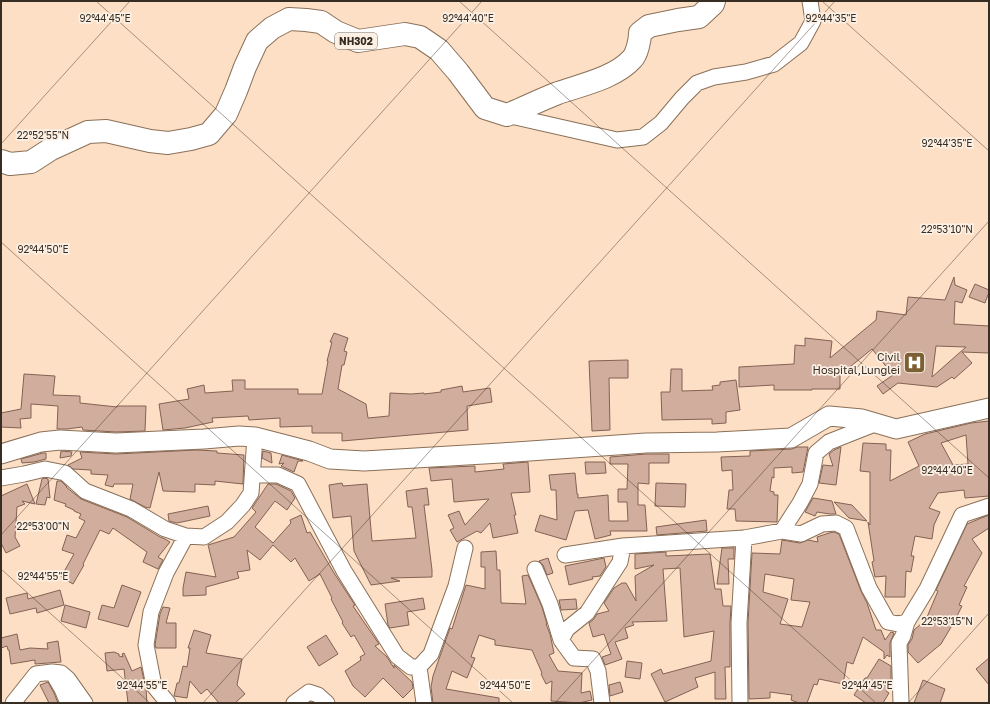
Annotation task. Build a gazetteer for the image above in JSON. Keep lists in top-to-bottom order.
{
  "streets": {
    "highway": ["NH302"]
  },
  "places": {
    "hospital": ["Civil Hospital,Lunglei"]
  },
  "coordinates": [
    "92°44'45\"E",
    "92°44'40\"E",
    "92°44'35\"E",
    "22°52'55\"N",
    "22°53'10\"N",
    "92°44'50\"E",
    "22°53'00\"N",
    "92°44'55\"E",
    "22°53'15\"N"
  ]
}
